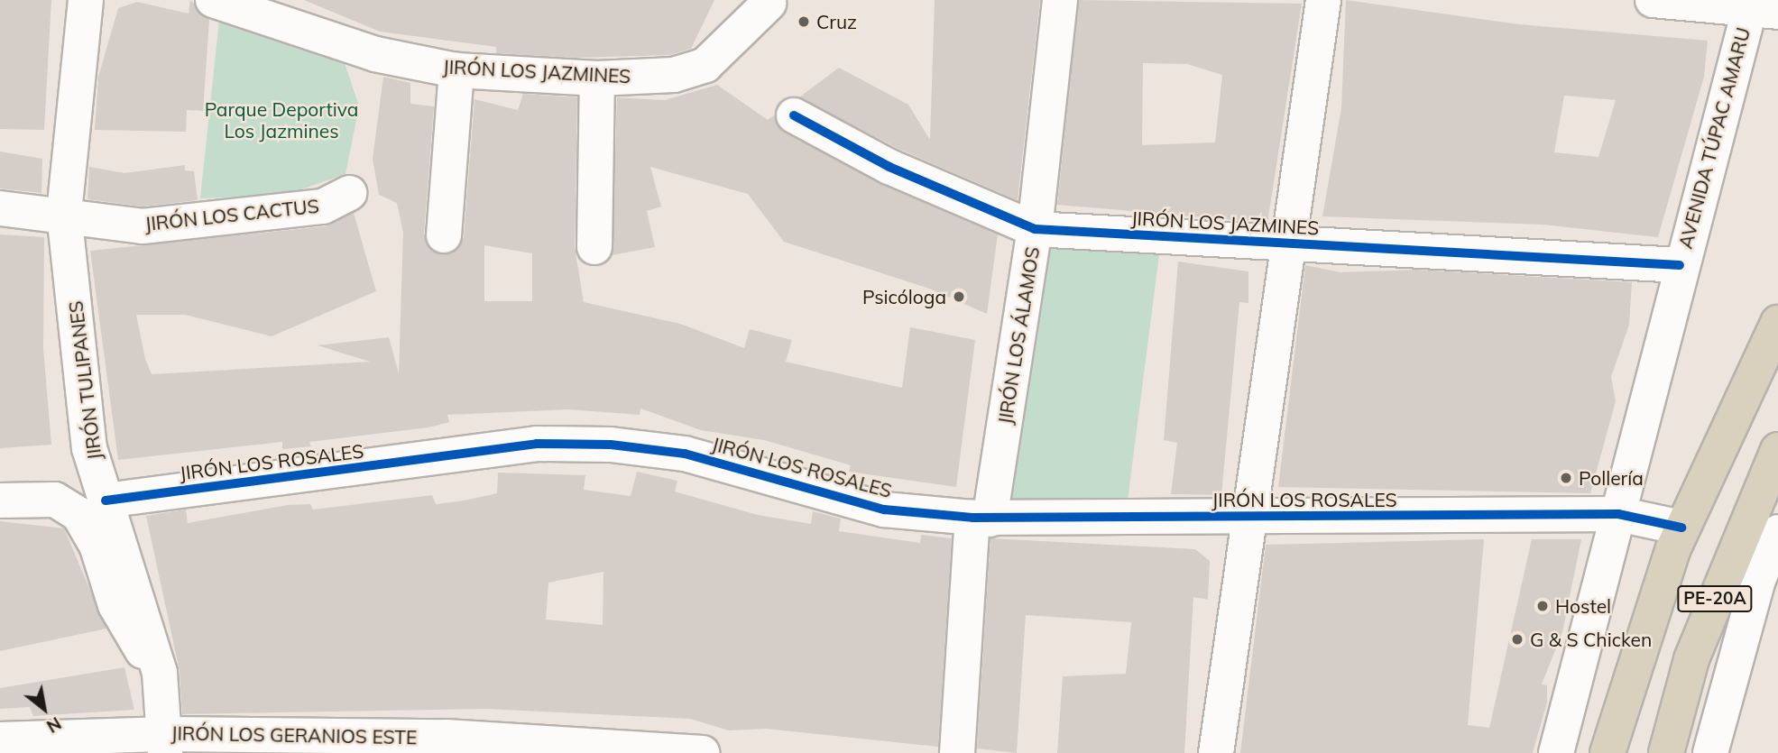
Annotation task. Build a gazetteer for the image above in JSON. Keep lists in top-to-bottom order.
{
  "streets": {
    "highway": ["PE-20A"],
    "street": [
      "JIRÓN LOS JAZMINES",
      "AVENIDA TÚPAC AMARU",
      "JIRÓN LOS CACTUS",
      "JIRÓN LOS ÁLAMOS",
      "JIRÓN TULIPANES",
      "JIRÓN LOS ROSALES",
      "JIRÓN LOS GERANIOS ESTE"
    ]
  },
  "crossings": [
    ["JIRÓN LOS JAZMINES", "AVENIDA TÚPAC AMARU"],
    ["JIRÓN LOS JAZMINES", "JIRÓN LOS ÁLAMOS"],
    ["AVENIDA TÚPAC AMARU", "JIRÓN LOS ROSALES"],
    ["JIRÓN LOS CACTUS", "JIRÓN TULIPANES"],
    ["JIRÓN LOS ÁLAMOS", "JIRÓN LOS ROSALES"],
    ["JIRÓN TULIPANES", "JIRÓN LOS ROSALES"],
    ["JIRÓN TULIPANES", "JIRÓN LOS GERANIOS ESTE"],
    ["JIRÓN LOS ROSALES", "PE-20A"]
  ],
  "parks": ["Parque Deportiva Los Jazmines"],
  "places": [
    "Cruz",
    "Psicóloga",
    "Pollería",
    "Hostel",
    "G & S Chicken"
  ],
  "north": "bottom right"
}
